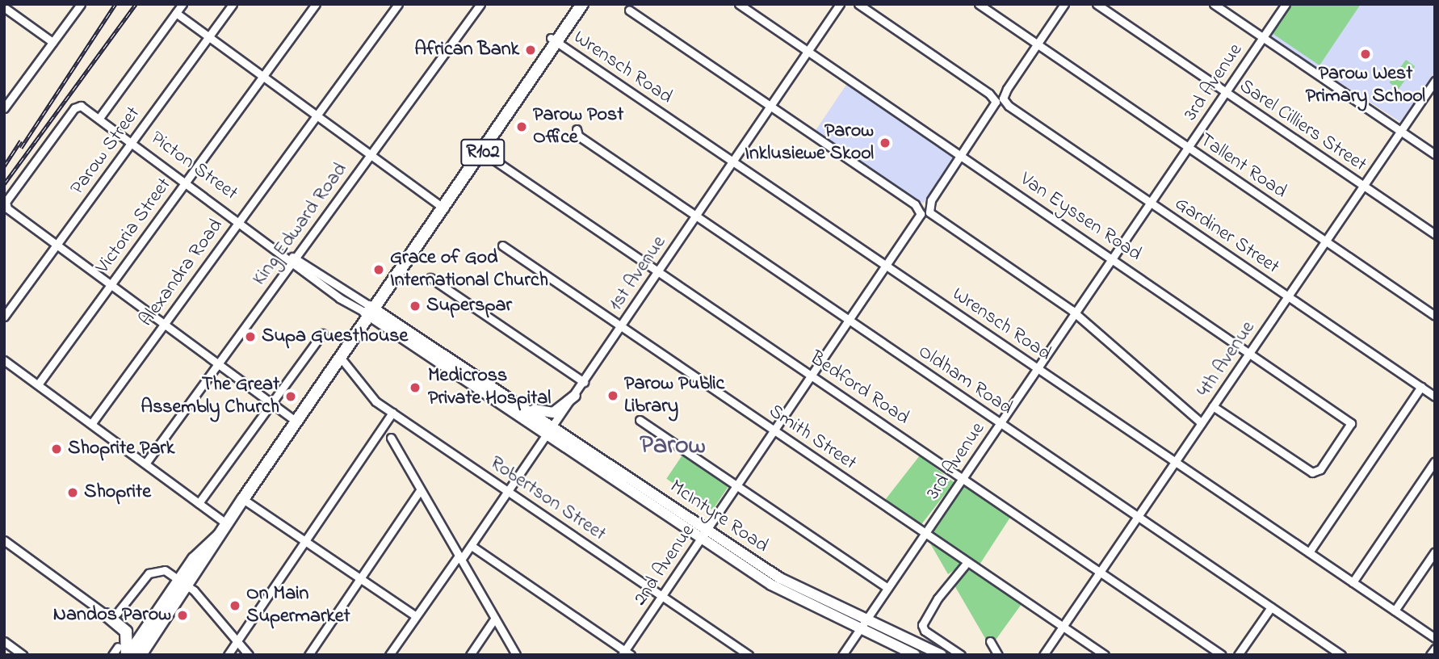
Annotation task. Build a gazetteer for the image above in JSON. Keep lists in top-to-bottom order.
{
  "streets": {
    "main road": ["R102", "McIntyre Road"],
    "street": [
      "Wrensch Road",
      "3rd Avenue",
      "Sarel Cilliers Street",
      "Parow Street",
      "Picton Street",
      "Tallent Road",
      "Van Eyssen Road",
      "King Edward Road",
      "Victoria Street",
      "Gardiner Street",
      "Alexandra Road",
      "1st Avenue",
      "4th Avenue",
      "Oldham Road",
      "Bedford Road",
      "Smith Street",
      "Robertson Street",
      "2nd Avenue"
    ]
  },
  "crossings": [
    ["Wrensch Road", "3rd Avenue"],
    ["Wrensch Road", "R102"],
    ["Wrensch Road", "1st Avenue"],
    ["Wrensch Road", "4th Avenue"],
    ["Wrensch Road", "2nd Avenue"],
    ["3rd Avenue", "Sarel Cilliers Street"],
    ["3rd Avenue", "Tallent Road"],
    ["3rd Avenue", "Van Eyssen Road"],
    ["3rd Avenue", "Gardiner Street"],
    ["3rd Avenue", "Oldham Road"],
    ["3rd Avenue", "Bedford Road"],
    ["3rd Avenue", "Smith Street"],
    ["3rd Avenue", "McIntyre Road"],
    ["Sarel Cilliers Street", "4th Avenue"],
    ["Parow Street", "Picton Street"],
    ["R102", "Picton Street"],
    ["R102", "Bedford Road"],
    ["R102", "Robertson Street"],
    ["R102", "McIntyre Road"],
    ["Picton Street", "King Edward Road"],
    ["Picton Street", "Victoria Street"],
    ["Picton Street", "Alexandra Road"],
    ["Picton Street", "McIntyre Road"],
    ["Tallent Road", "4th Avenue"],
    ["Tallent Road", "2nd Avenue"],
    ["Van Eyssen Road", "1st Avenue"],
    ["Van Eyssen Road", "4th Avenue"],
    ["Van Eyssen Road", "2nd Avenue"],
    ["Gardiner Street", "4th Avenue"],
    ["Gardiner Street", "2nd Avenue"],
    ["1st Avenue", "Oldham Road"],
    ["1st Avenue", "Bedford Road"],
    ["1st Avenue", "Smith Street"],
    ["1st Avenue", "Robertson Street"],
    ["1st Avenue", "McIntyre Road"],
    ["4th Avenue", "Oldham Road"],
    ["4th Avenue", "Bedford Road"],
    ["4th Avenue", "Smith Street"],
    ["Oldham Road", "2nd Avenue"],
    ["Bedford Road", "2nd Avenue"],
    ["Smith Street", "2nd Avenue"],
    ["Robertson Street", "2nd Avenue"],
    ["McIntyre Road", "2nd Avenue"]
  ],
  "districts": ["Parow"],
  "places": [
    "African Bank",
    "Parow West Primary School",
    "Parow Post Office",
    "Parow Inklusiewe Skool",
    "Grace of God International Church",
    "Superspar",
    "Supa Guesthouse",
    "Medicross Private Hospital",
    "Parow Public Library",
    "The Great Assembly Church",
    "Shoprite Park",
    "Shoprite",
    "On Main Supermarket",
    "Nandos Parow"
  ]
}
